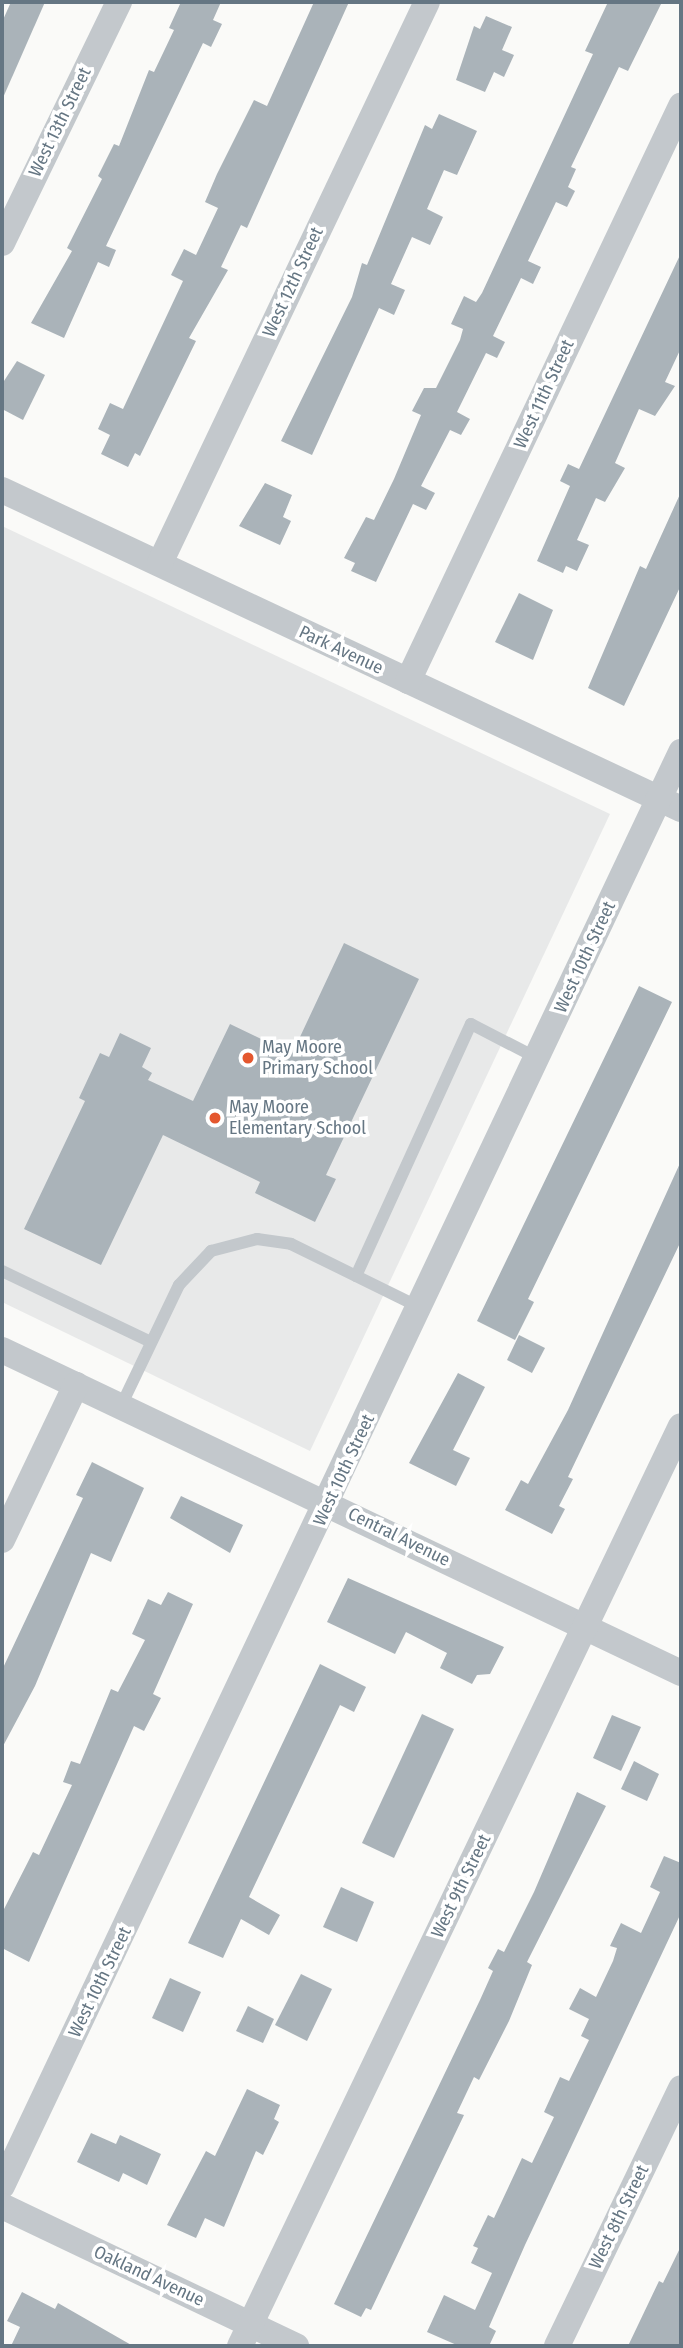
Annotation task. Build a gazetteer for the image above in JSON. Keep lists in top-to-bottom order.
{
  "streets": {
    "street": [
      "West 13th Street",
      "West 12th Street",
      "West 11th Street",
      "Park Avenue",
      "West 10th Street",
      "Central Avenue",
      "West 9th Street",
      "West 8th Street",
      "Oakland Avenue"
    ]
  },
  "crossings": [
    ["West 12th Street", "Park Avenue"],
    ["West 11th Street", "Park Avenue"],
    ["Park Avenue", "West 10th Street"],
    ["West 10th Street", "Central Avenue"],
    ["Central Avenue", "West 9th Street"],
    ["West 9th Street", "Oakland Avenue"]
  ],
  "places": ["May Moore Primary School", "May Moore Elementary School"]
}
